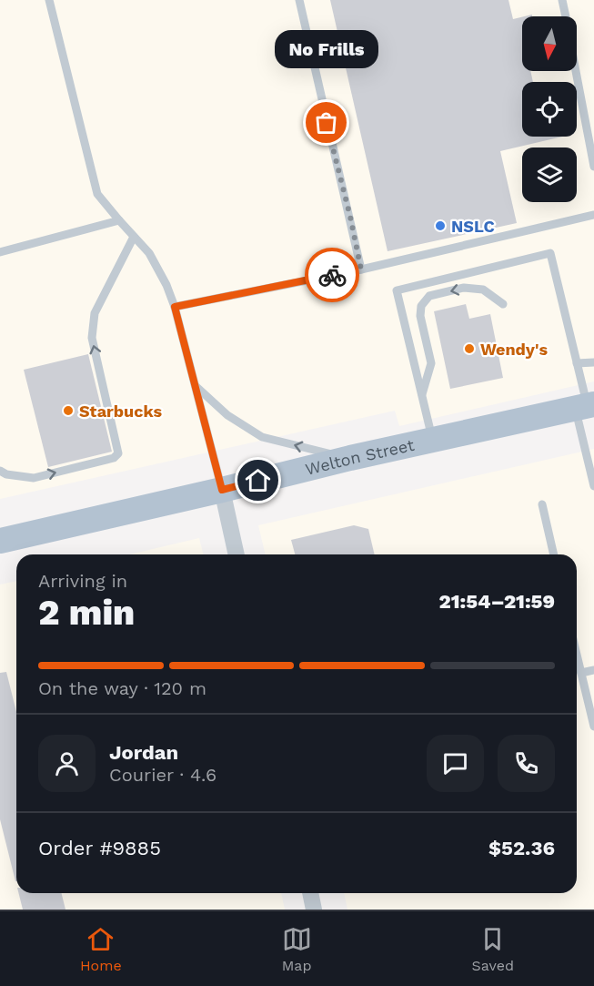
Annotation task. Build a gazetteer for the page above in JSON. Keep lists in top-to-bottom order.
{
  "streets": {
    "main road": ["Welton Street"]
  },
  "places": [
    "No Frills",
    "NSLC",
    "Wendy's",
    "Starbucks"
  ],
  "north": "bottom",
  "page": {
    "bubble": "No Frills",
    "heading": ["2 min", "Arriving in", "21:54–21:59"],
    "panel": [
      "Jordan",
      "Courier · 4.6",
      "Order #9885",
      "$52.36"
    ],
    "bar": "On the way · 120 m",
    "tabs": ["Home", "Map", "Saved"]
  }
}
